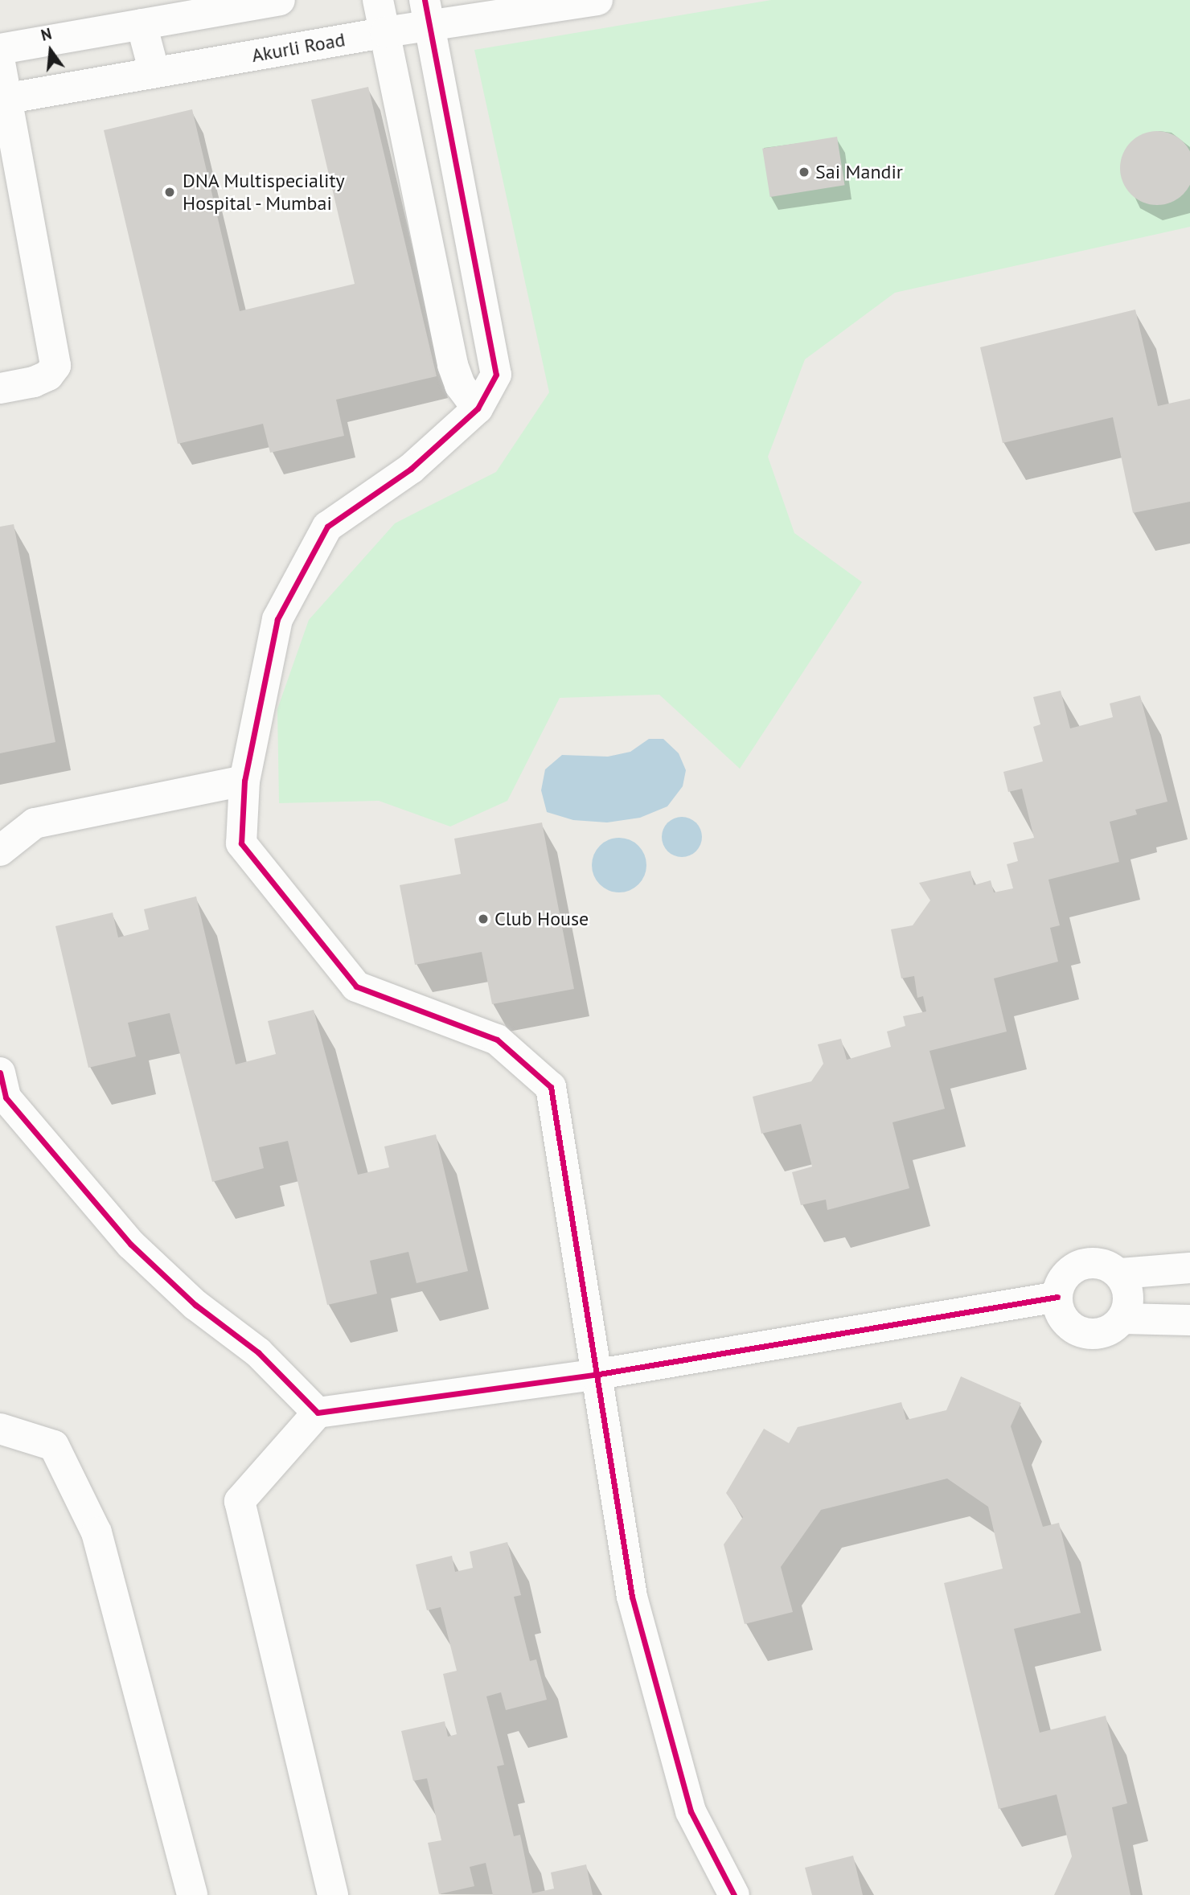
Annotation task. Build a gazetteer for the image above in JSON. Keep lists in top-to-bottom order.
{
  "streets": {
    "street": ["Akurli Road"]
  },
  "places": ["Sai Mandir", "DNA Multispeciality Hospital - Mumbai", "Club House"],
  "north": "top"
}
